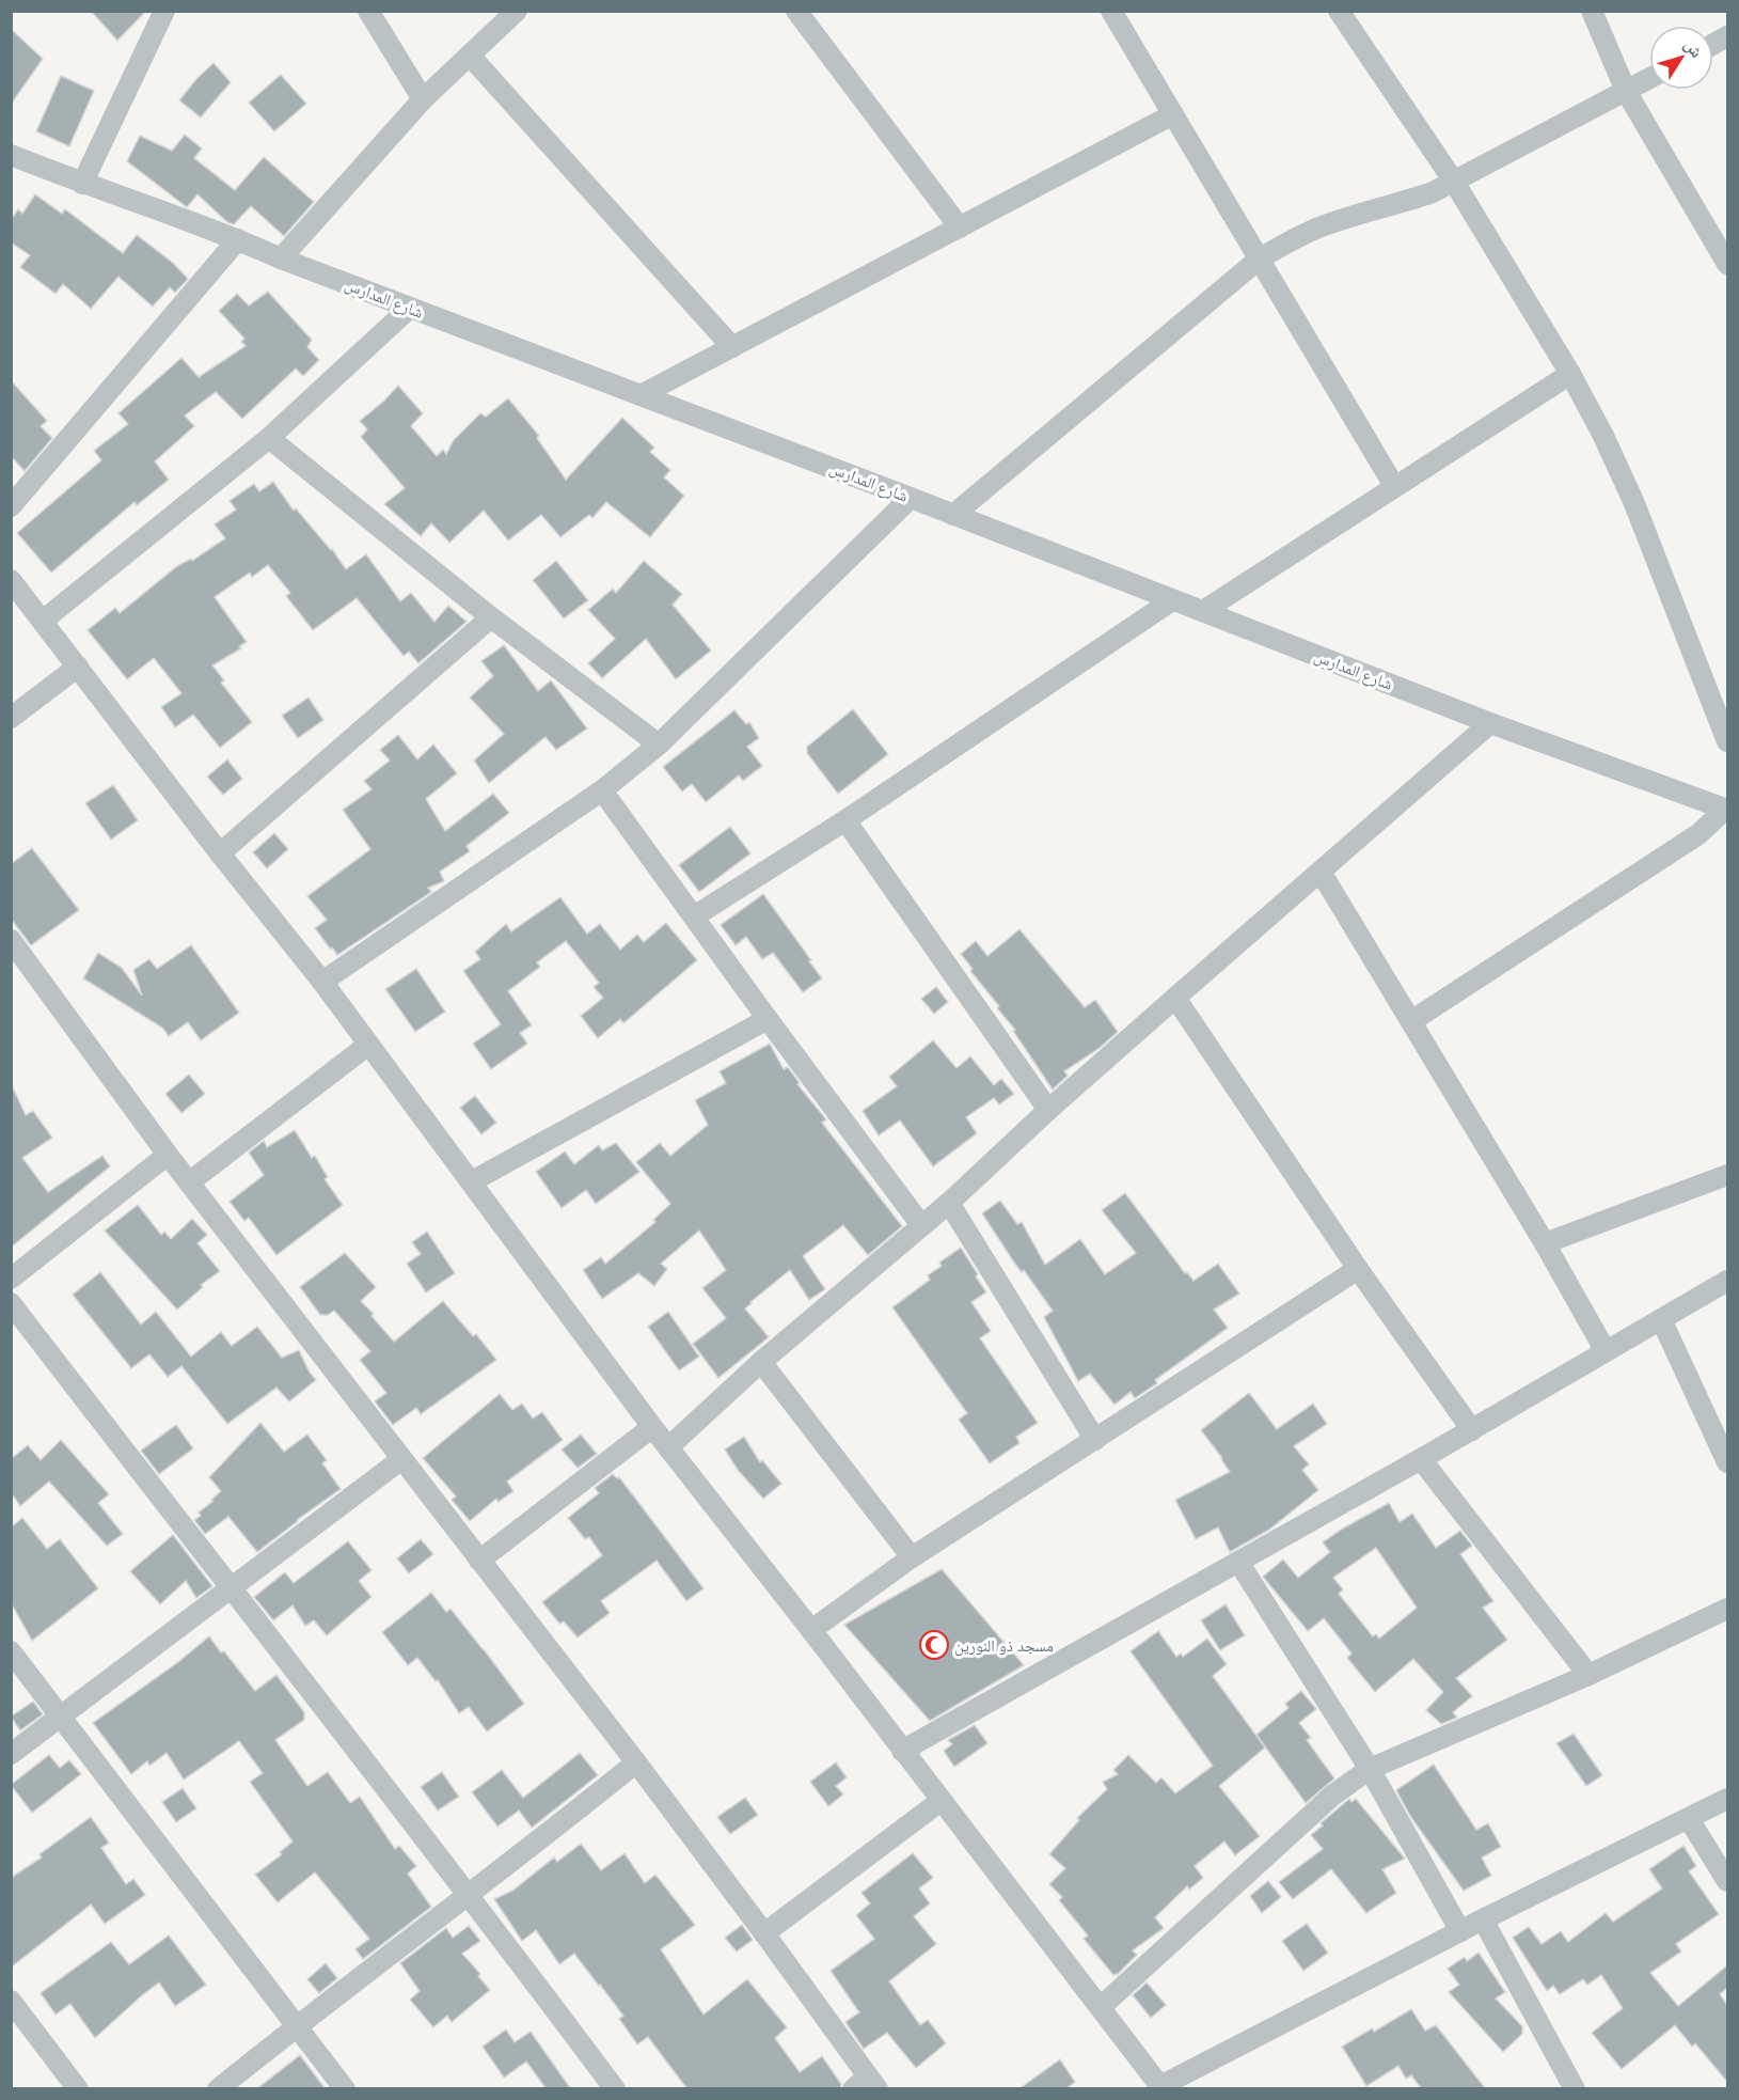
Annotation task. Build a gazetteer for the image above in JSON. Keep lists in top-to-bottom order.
{
  "streets": {
    "street": ["شارع المدارس"]
  },
  "places": {
    "mosque": ["مسجد ذو النورين"]
  },
  "north": "top right"
}
